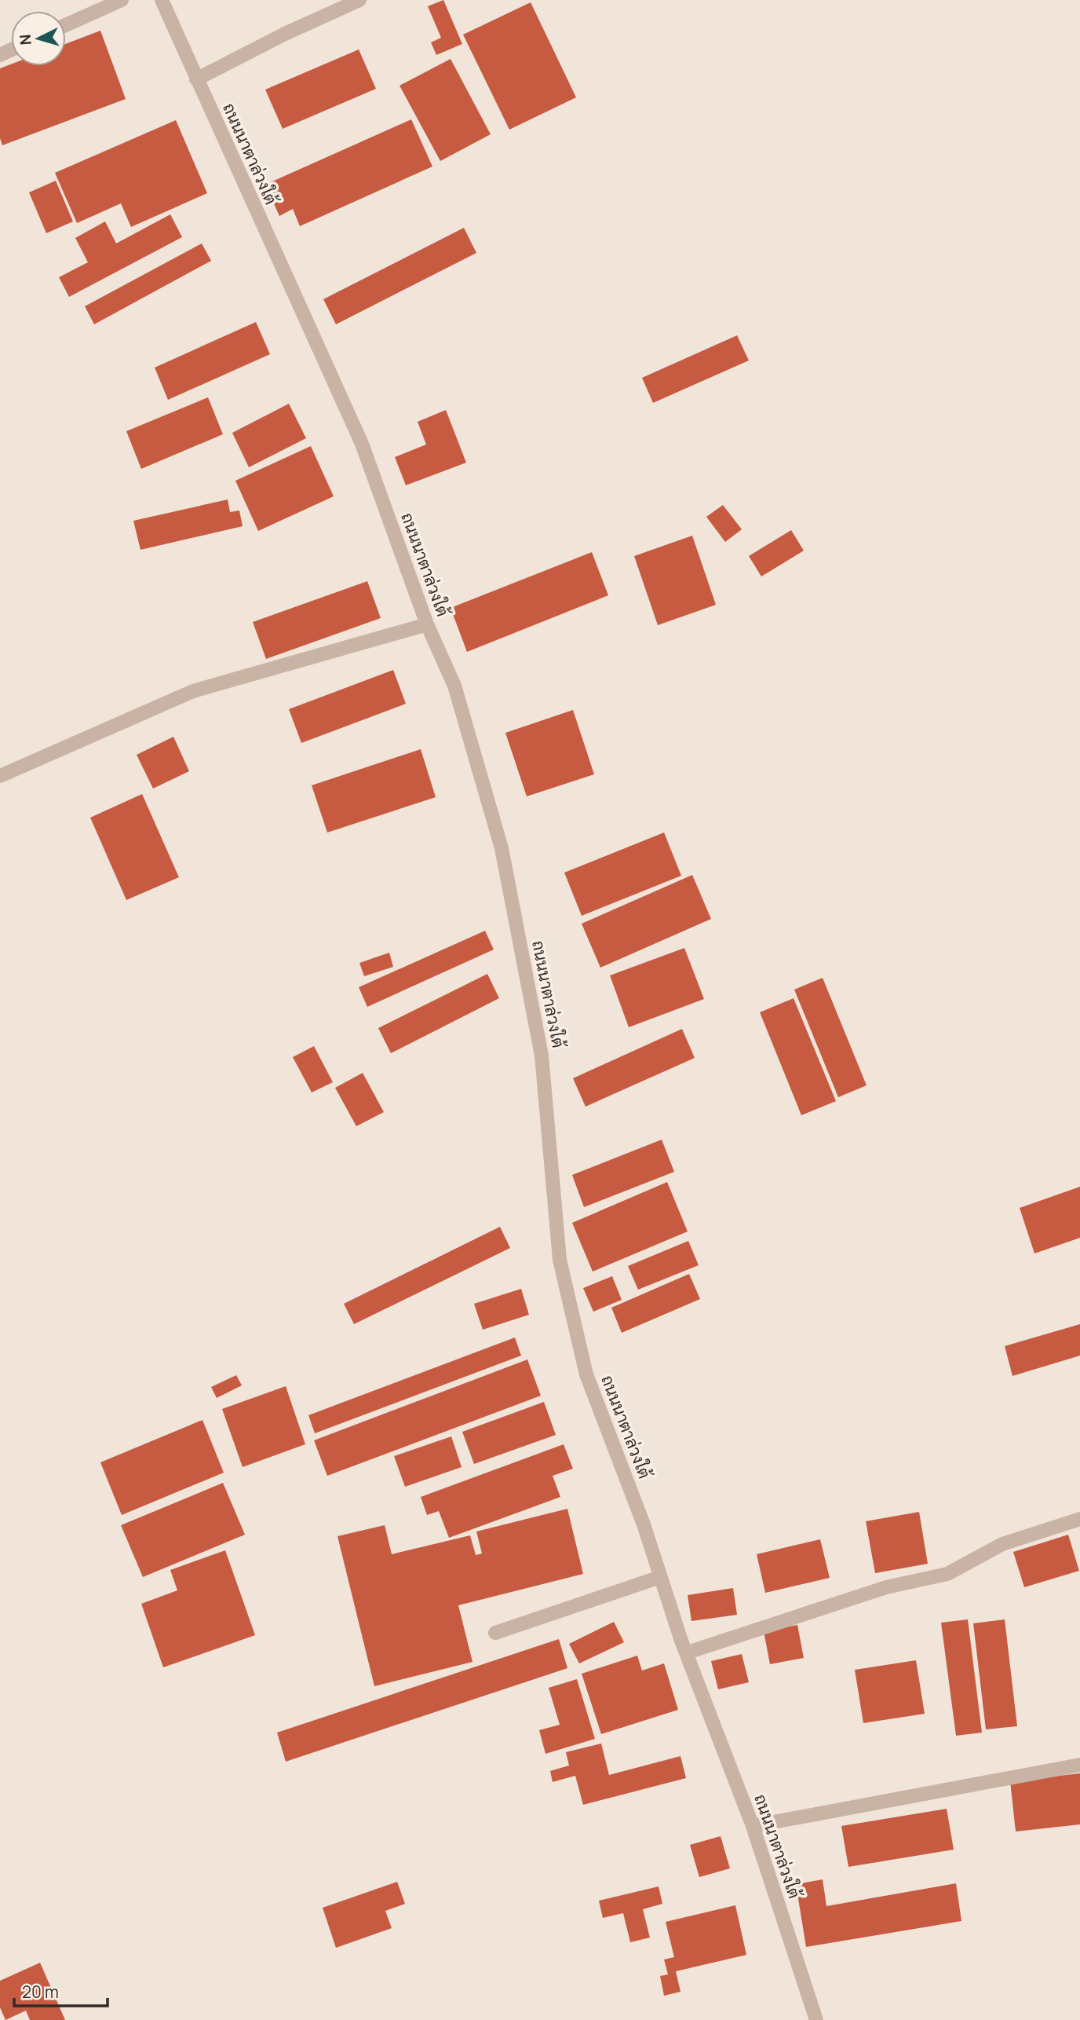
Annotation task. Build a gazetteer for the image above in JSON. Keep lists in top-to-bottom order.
{
  "streets": {
    "street": ["ถนนนาตาล่วงใต้"]
  },
  "scale_bar": "20 m",
  "north": "left"
}
